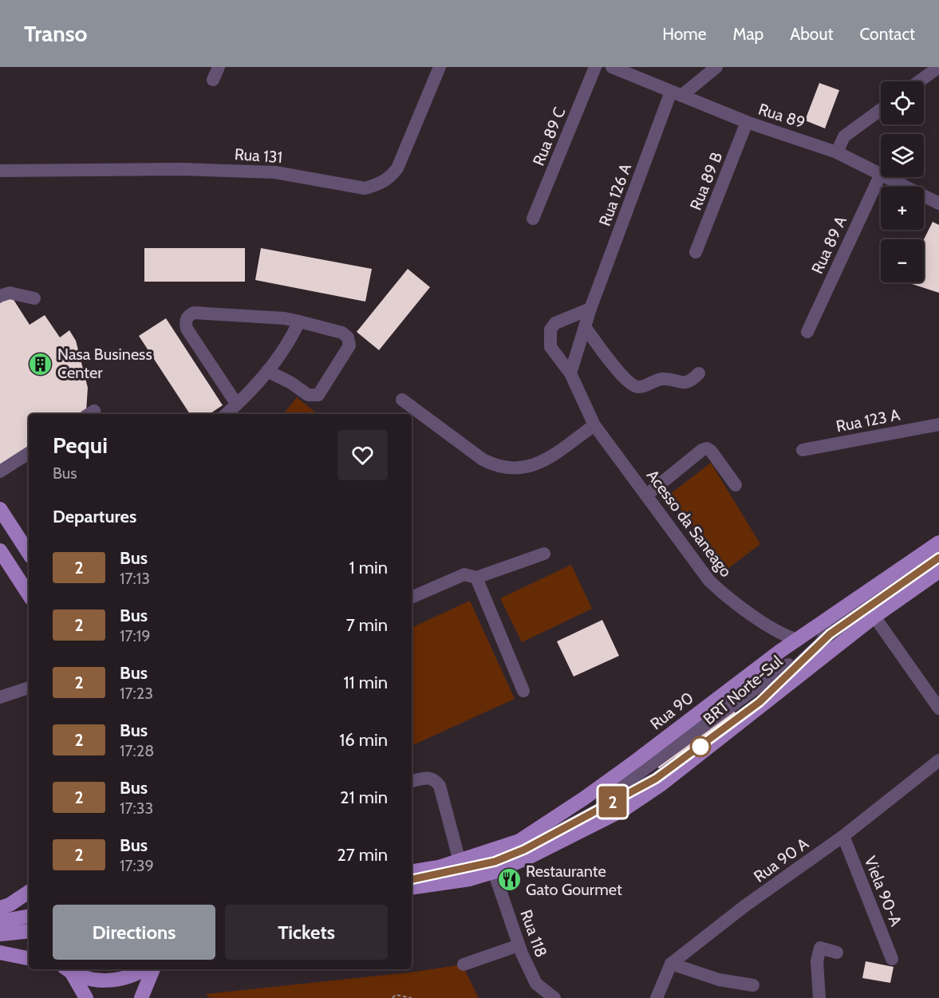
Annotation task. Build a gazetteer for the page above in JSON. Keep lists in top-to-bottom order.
{
  "streets": {
    "main road": ["Rua 90"],
    "street": [
      "Rua 89",
      "Rua 89 C",
      "Rua 131",
      "Rua 89 B",
      "Rua 126 A",
      "Rua 89 A",
      "Rua 123 A",
      "Acesso da Saneago",
      "BRT Norte-Sul",
      "Rua 90 A",
      "Viela 90-A",
      "Rua 118"
    ]
  },
  "crossings": [
    ["Rua 89", "Rua 89 B"],
    ["Rua 89", "Rua 126 A"],
    ["Rua 126 A", "Acesso da Saneago"],
    ["Acesso da Saneago", "Rua 90"],
    ["Rua 90 A", "Viela 90-A"]
  ],
  "places": {
    "building": ["Nasa Business Center"],
    "restaurant": ["Restaurante Gato Gourmet"]
  },
  "lines": ["bus line 2"],
  "page": {
    "header": "Transo",
    "nav": [
      "Home",
      "Map",
      "About",
      "Contact"
    ],
    "on_map": "2",
    "map_buttons": ["+", "−"],
    "heading": [
      ["Pequi", "Bus"],
      "Departures"
    ],
    "list": [
      {
        "mark": "2",
        "name": "Bus",
        "note": "17:13",
        "value": "1 min"
      },
      {
        "mark": "2",
        "name": "Bus",
        "note": "17:19",
        "value": "7 min"
      },
      {
        "mark": "2",
        "name": "Bus",
        "note": "17:23",
        "value": "11 min"
      },
      {
        "mark": "2",
        "name": "Bus",
        "note": "17:28",
        "value": "16 min"
      },
      {
        "mark": "2",
        "name": "Bus",
        "note": "17:33",
        "value": "21 min"
      },
      {
        "mark": "2",
        "name": "Bus",
        "note": "17:39",
        "value": "27 min"
      }
    ],
    "buttons": ["Directions", "Tickets"]
  }
}
